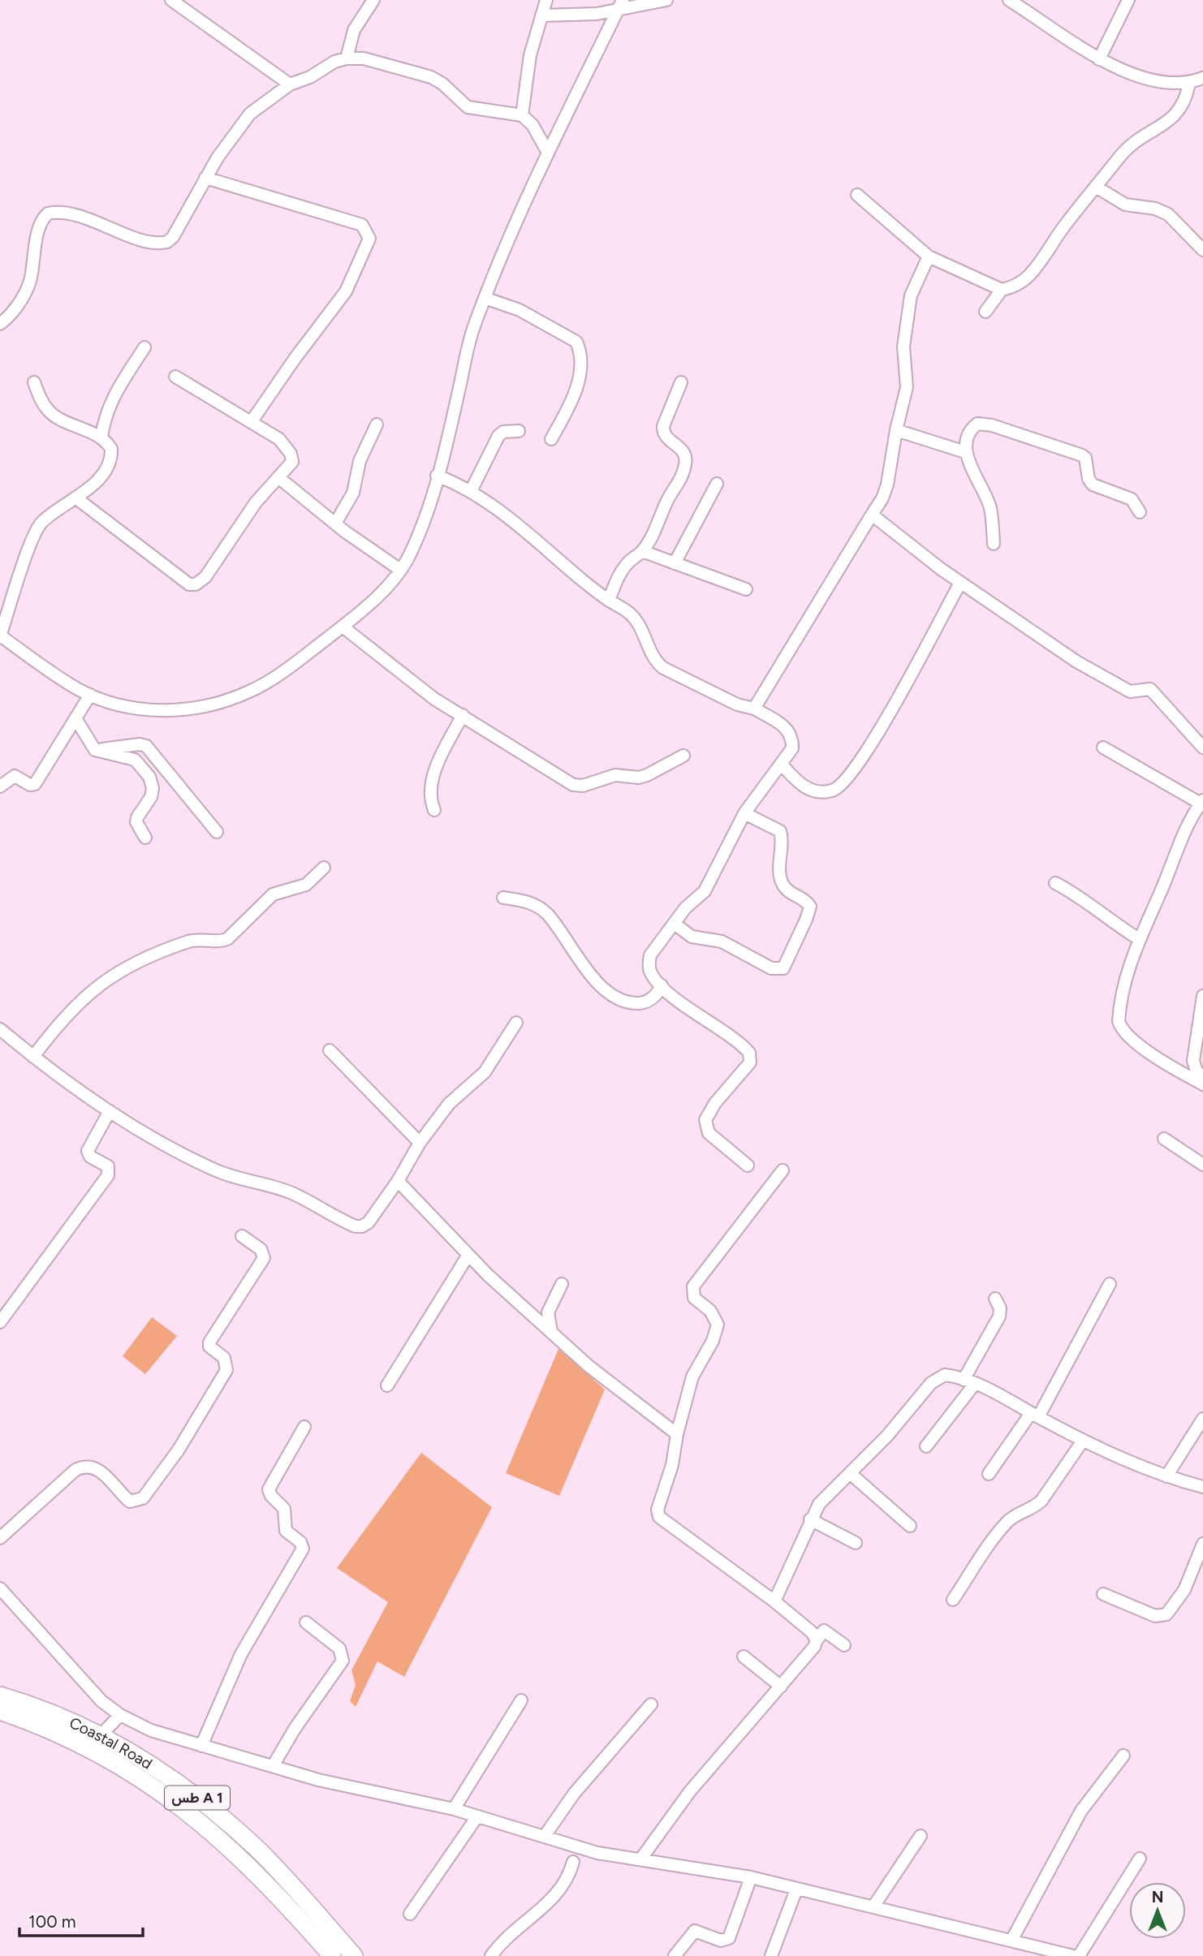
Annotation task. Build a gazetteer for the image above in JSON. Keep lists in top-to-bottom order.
{
  "streets": {
    "highway": ["Coastal Road", "طس A 1"]
  },
  "scale_bar": "100 m",
  "north": "top"
}
